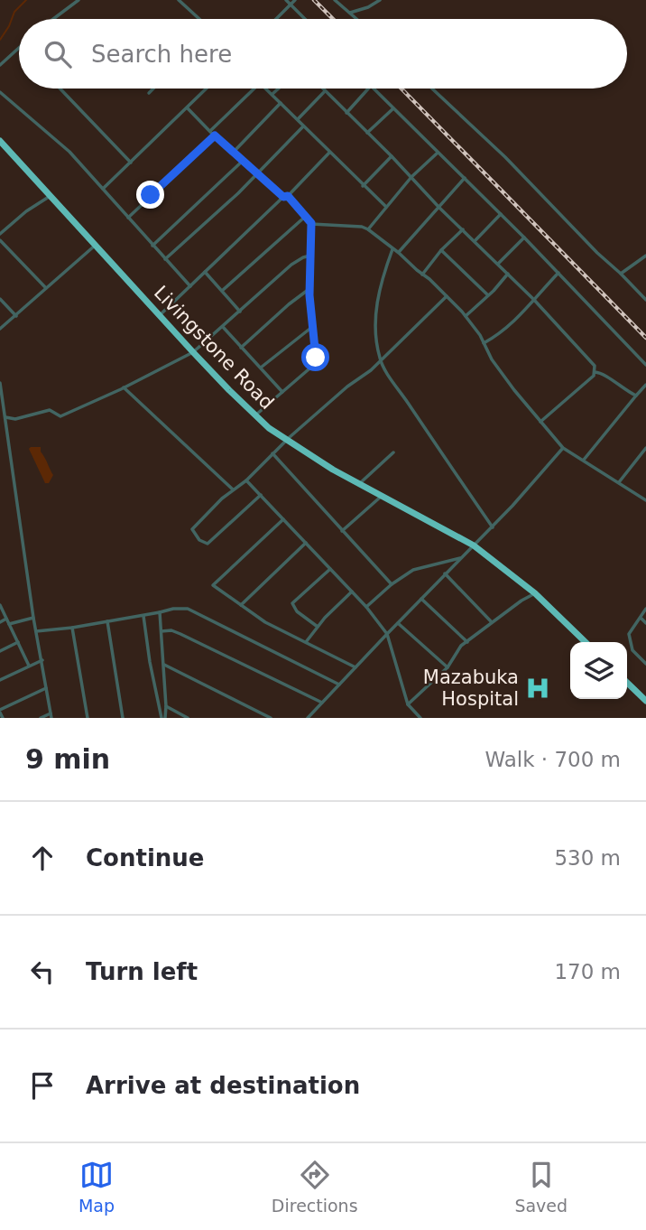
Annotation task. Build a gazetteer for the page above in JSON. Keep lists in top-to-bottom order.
{
  "streets": {
    "highway": ["Livingstone Road"]
  },
  "places": {
    "hospital": ["Mazabuka Hospital"]
  },
  "page": {
    "search": "Search here",
    "heading": ["9 min", "Walk · 700 m"],
    "list": [
      ["Continue", "530 m"],
      ["Turn left", "170 m"],
      "Arrive at destination"
    ],
    "nav": ["Map", "Directions", "Saved"]
  }
}
